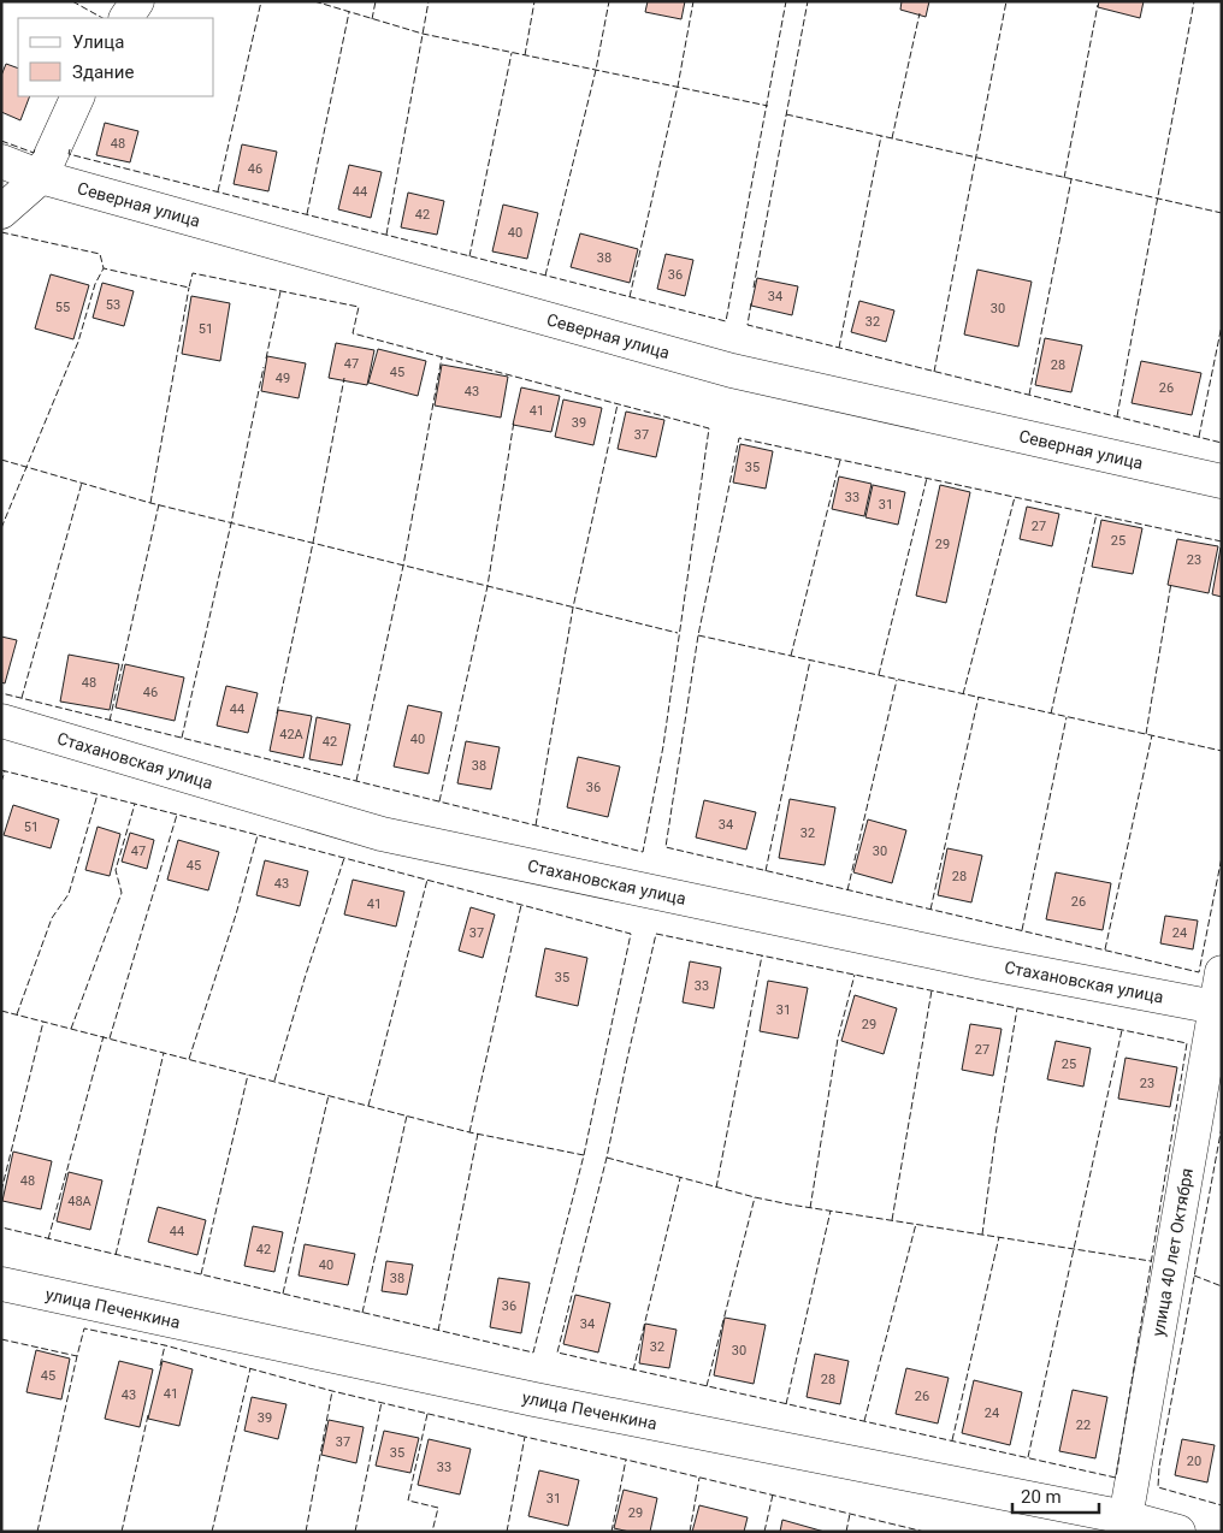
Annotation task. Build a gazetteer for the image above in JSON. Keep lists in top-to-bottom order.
{
  "streets": {
    "street": [
      "Северная улица",
      "Стахановская улица",
      "улица 40 лет Октября",
      "улица Печенкина"
    ]
  },
  "crossings": [
    ["Стахановская улица", "улица 40 лет Октября"],
    ["улица 40 лет Октября", "улица Печенкина"]
  ],
  "house_numbers": [
    "48",
    "46",
    "44",
    "42",
    "40",
    "38",
    "36",
    "34",
    "53",
    "55",
    "30",
    "32",
    "51",
    "47",
    "28",
    "45",
    "49",
    "26",
    "43",
    "41",
    "39",
    "37",
    "35",
    "33",
    "31",
    "27",
    "25",
    "29",
    "23",
    "48",
    "46",
    "44",
    "42А",
    "40",
    "42",
    "38",
    "36",
    "34",
    "51",
    "32",
    "47",
    "30",
    "45",
    "28",
    "43",
    "26",
    "41",
    "37",
    "24",
    "35",
    "33",
    "31",
    "29",
    "27",
    "25",
    "23",
    "48",
    "48А",
    "44",
    "42",
    "40",
    "38",
    "36",
    "34",
    "32",
    "30",
    "45",
    "28",
    "41",
    "43",
    "26",
    "24",
    "39",
    "22",
    "37",
    "35",
    "20",
    "33",
    "31",
    "29"
  ],
  "legend": ["Улица", "Здание"],
  "scale_bar": "20 m"
}
